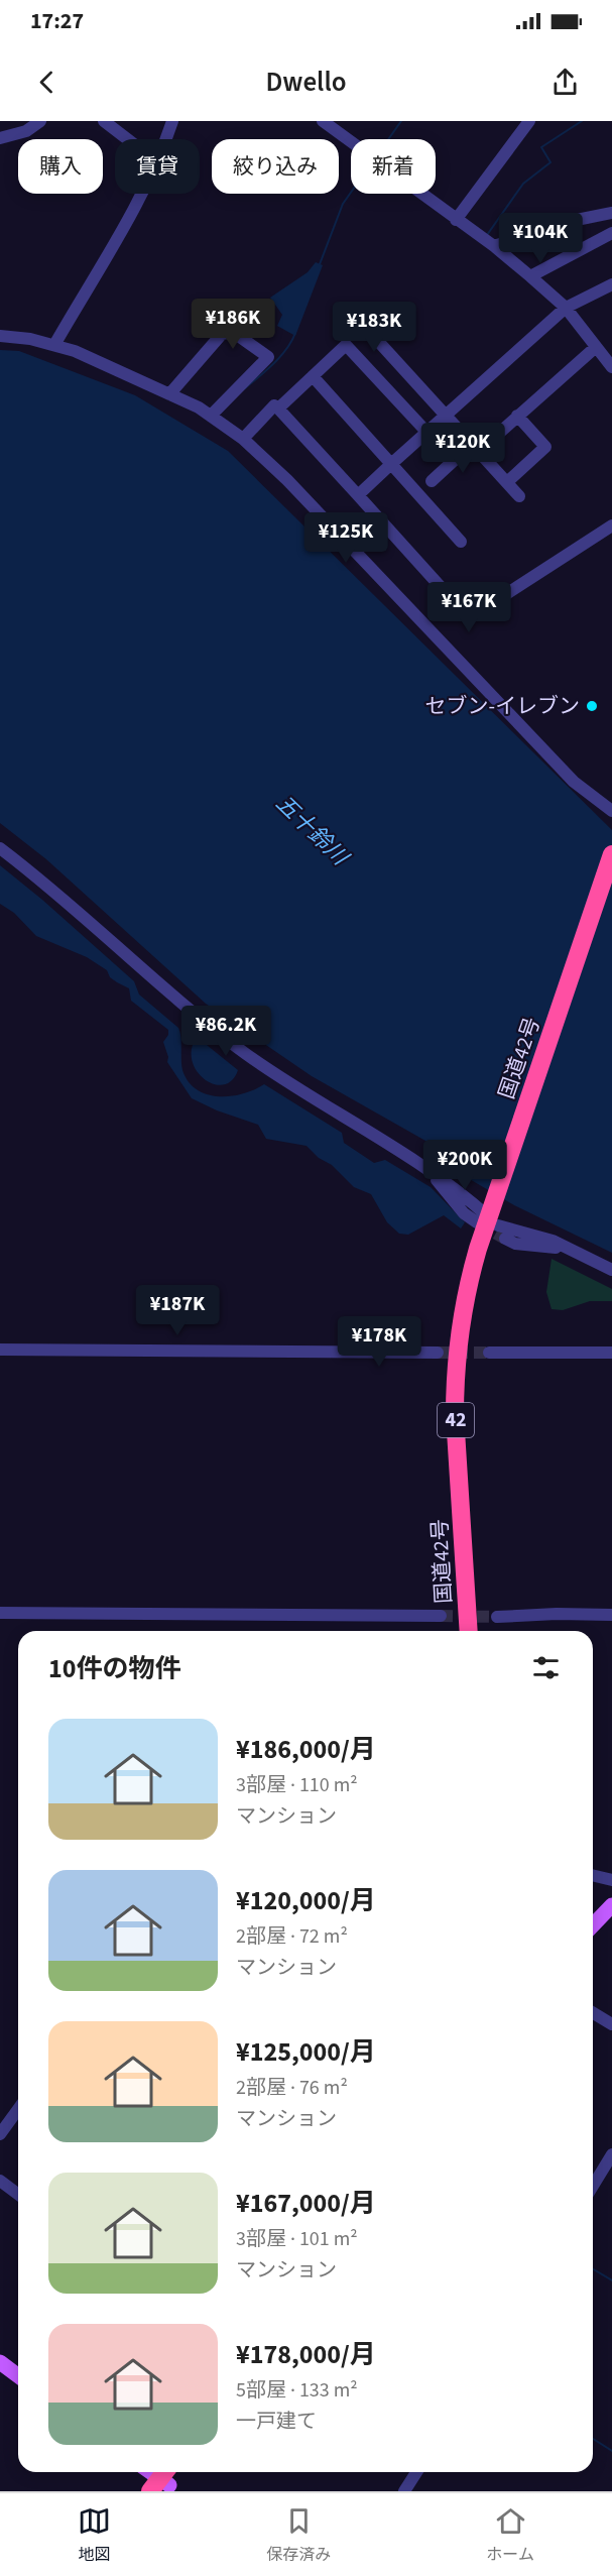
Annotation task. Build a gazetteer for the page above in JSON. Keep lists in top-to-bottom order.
{
  "streets": {
    "highway": ["国道42号", "42"]
  },
  "water": ["五十鈴川"],
  "places": ["セブン-イレブン"],
  "page": {
    "status": "17:27",
    "header": "Dwello",
    "chip": [
      "購入",
      "賃貸",
      "絞り込み",
      "新着"
    ],
    "price": [
      "¥104K",
      "¥186K",
      "¥183K",
      "¥120K",
      "¥125K",
      "¥167K",
      "¥86.2K",
      "¥200K",
      "¥187K",
      "¥178K"
    ],
    "heading": "10件の物件",
    "list": [
      {
        "name": "¥186,000/月",
        "note": "3部屋 · 110 m² · マンション"
      },
      {
        "name": "¥120,000/月",
        "note": "2部屋 · 72 m² · マンション"
      },
      {
        "name": "¥125,000/月",
        "note": "2部屋 · 76 m² · マンション"
      },
      {
        "name": "¥167,000/月",
        "note": "3部屋 · 101 m² · マンション"
      },
      {
        "name": "¥178,000/月",
        "note": "5部屋 · 133 m² · 一戸建て"
      }
    ],
    "tabs": ["地図", "保存済み", "ホーム"]
  }
}
